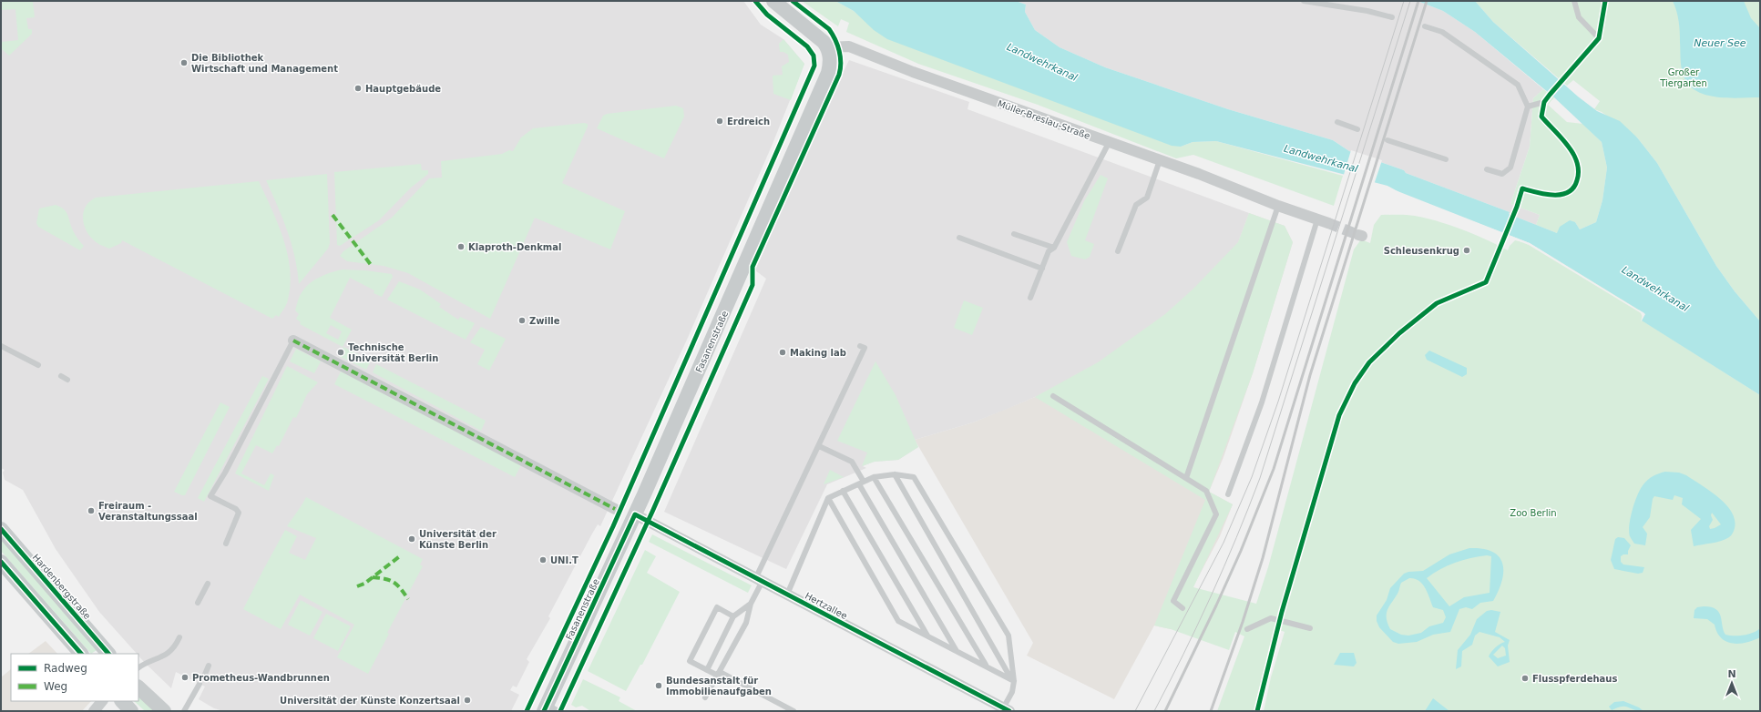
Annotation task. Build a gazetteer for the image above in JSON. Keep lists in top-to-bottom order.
{
  "streets": {
    "street": [
      "Müller-Breslau-Straße",
      "Fasanenstraße",
      "Hardenbergstraße",
      "Hertzallee"
    ]
  },
  "crossings": [
    ["Müller-Breslau-Straße", "Fasanenstraße"],
    ["Fasanenstraße", "Hertzallee"]
  ],
  "water": ["Neuer See", "Landwehrkanal"],
  "parks": ["Großer Tiergarten", "Zoo Berlin"],
  "places": [
    "Die Bibliothek Wirtschaft und Management",
    "Hauptgebäude",
    "Erdreich",
    "Klaproth-Denkmal",
    "Schleusenkrug",
    "Zwille",
    "Technische Universität Berlin",
    "Making lab",
    "Freiraum - Veranstaltungssaal",
    "Universität der Künste Berlin",
    "UNI.T",
    "Prometheus-Wandbrunnen",
    "Flusspferdehaus",
    "Bundesanstalt für Immobilienaufgaben",
    "Universität der Künste Konzertsaal"
  ],
  "legend": ["Radweg", "Weg"],
  "north": "top"
}
